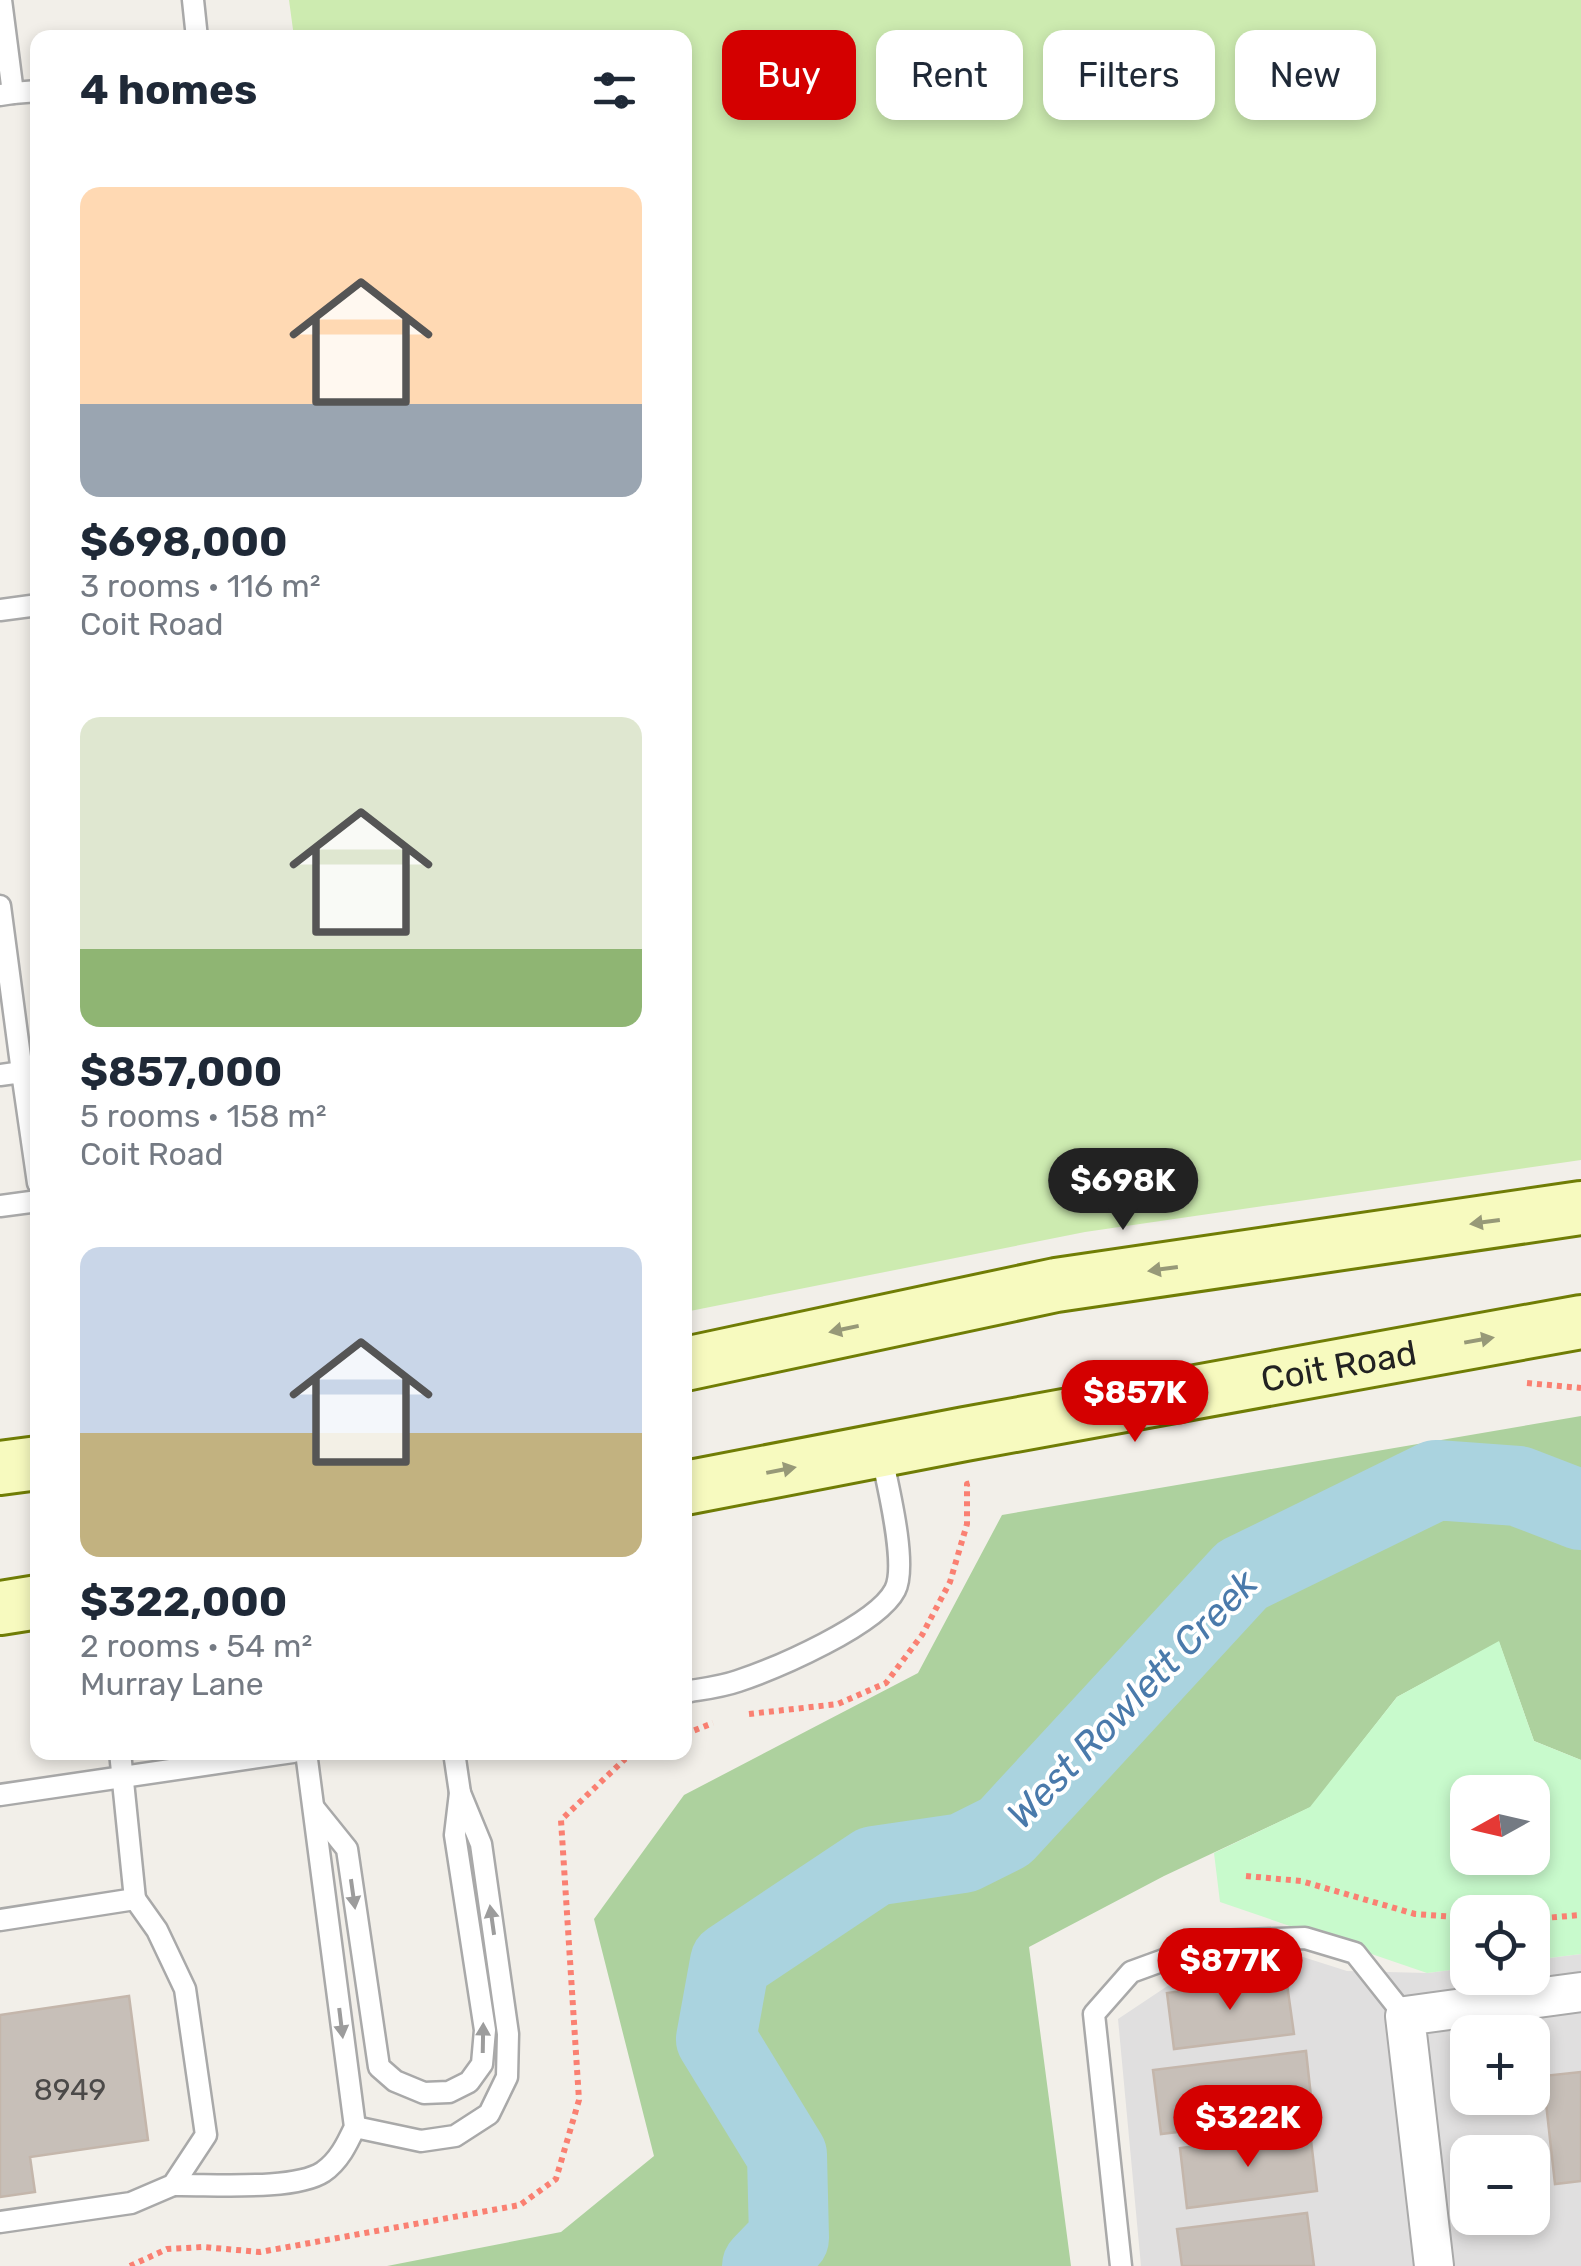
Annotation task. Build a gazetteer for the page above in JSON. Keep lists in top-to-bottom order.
{
  "streets": {
    "main road": ["Coit Road"]
  },
  "water": ["West Rowlett Creek"],
  "house_numbers": ["8949"],
  "north": "left",
  "page": {
    "chip": [
      "Buy",
      "Rent",
      "Filters",
      "New"
    ],
    "heading": "4 homes",
    "list": [
      {
        "name": "$698,000",
        "note": "3 rooms · 116 m² · Coit Road"
      },
      {
        "name": "$857,000",
        "note": "5 rooms · 158 m² · Coit Road"
      },
      {
        "name": "$322,000",
        "note": "2 rooms · 54 m² · Murray Lane"
      }
    ],
    "price": [
      "$698K",
      "$857K",
      "$877K",
      "$322K"
    ],
    "map_buttons": ["+", "−"]
  }
}
